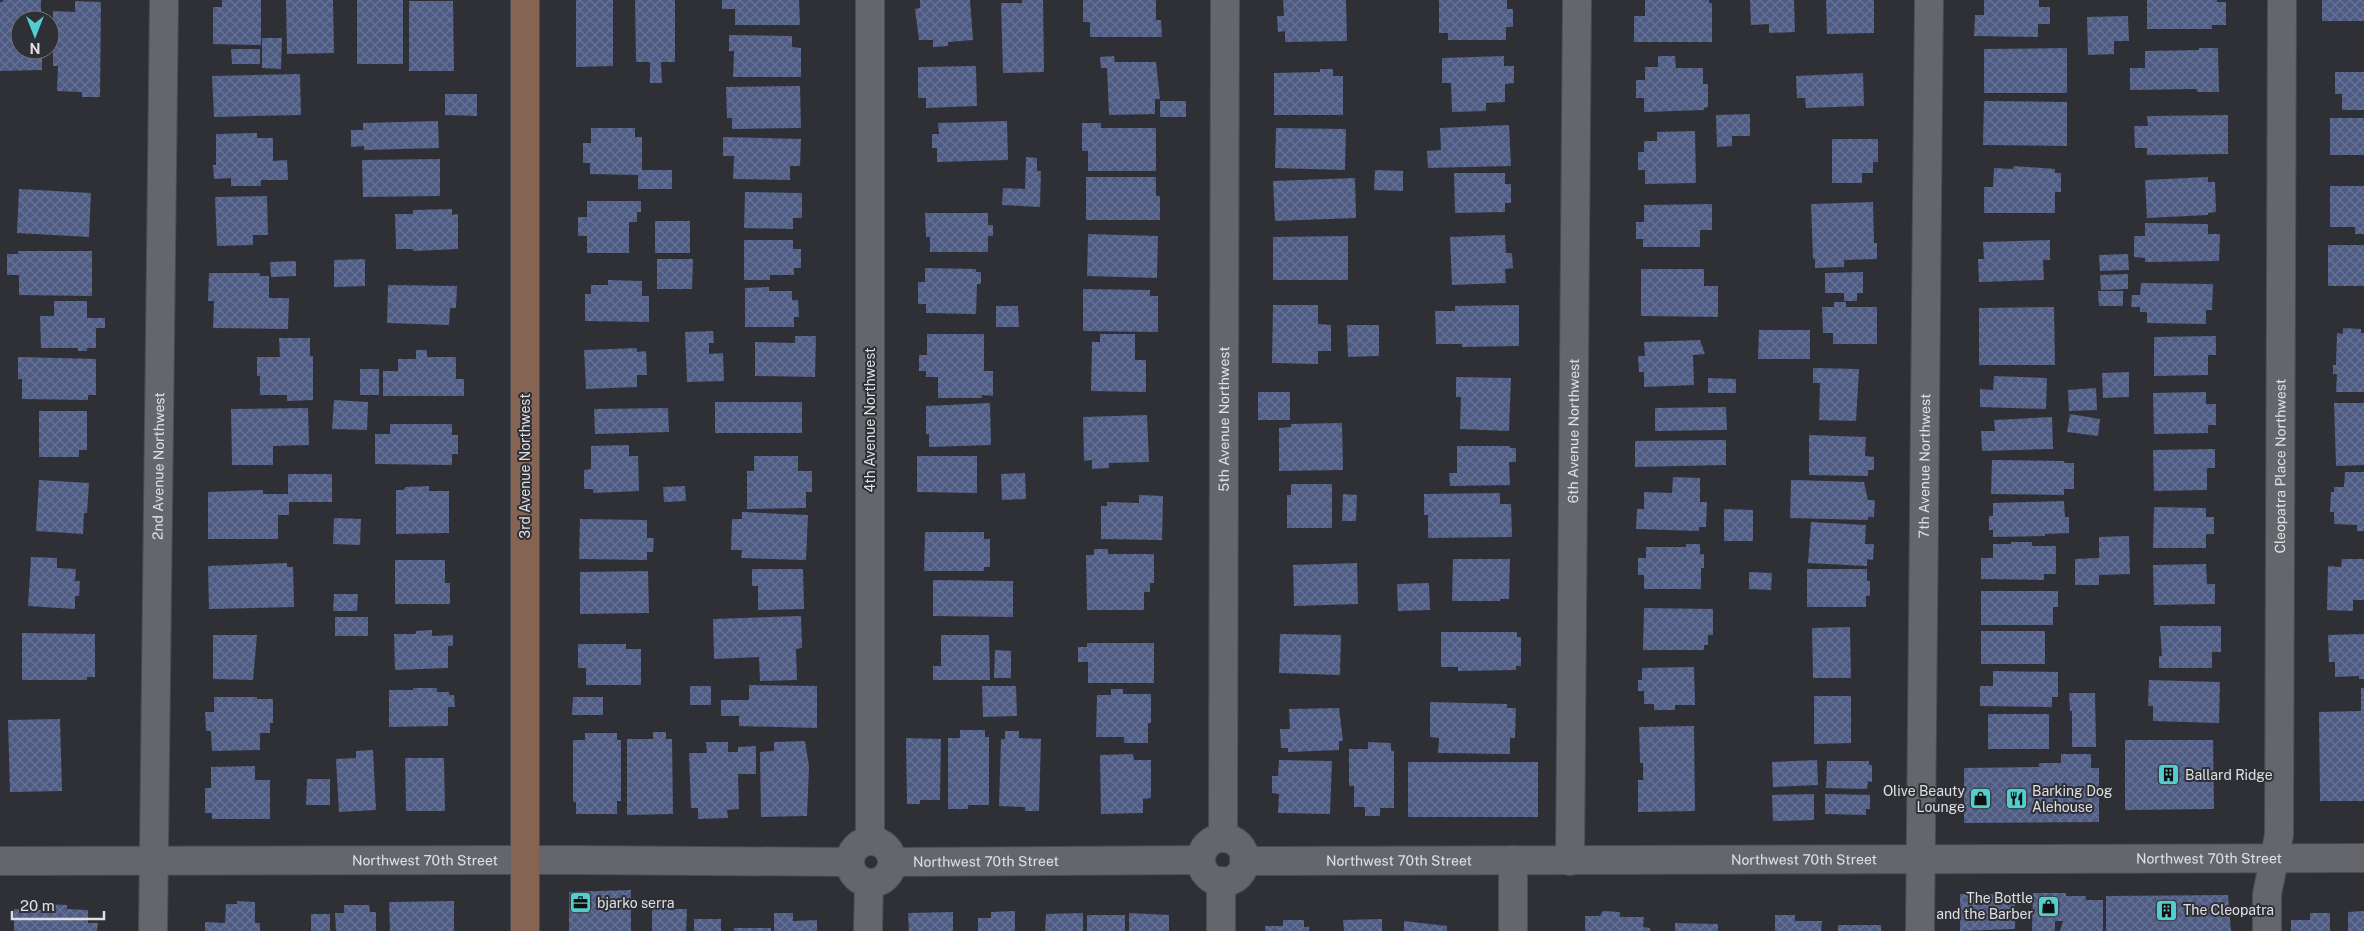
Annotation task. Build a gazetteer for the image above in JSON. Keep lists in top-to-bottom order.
{
  "streets": {
    "street": [
      "5th Avenue Northwest",
      "4th Avenue Northwest",
      "6th Avenue Northwest",
      "7th Avenue Northwest",
      "2nd Avenue Northwest",
      "3rd Avenue Northwest",
      "Cleopatra Place Northwest",
      "Northwest 70th Street"
    ]
  },
  "crossings": [
    ["5th Avenue Northwest", "Northwest 70th Street"],
    ["4th Avenue Northwest", "Northwest 70th Street"],
    ["6th Avenue Northwest", "Northwest 70th Street"],
    ["7th Avenue Northwest", "Northwest 70th Street"],
    ["2nd Avenue Northwest", "Northwest 70th Street"],
    ["3rd Avenue Northwest", "Northwest 70th Street"],
    ["Cleopatra Place Northwest", "Northwest 70th Street"]
  ],
  "places": {
    "building": ["Ballard Ridge", "The Cleopatra"],
    "shop": ["Olive Beauty Lounge", "The Bottle and the Barber"],
    "restaurant": ["Barking Dog Alehouse"],
    "office": ["bjarko serra"]
  },
  "scale_bar": "20 m",
  "north": "bottom"
}
